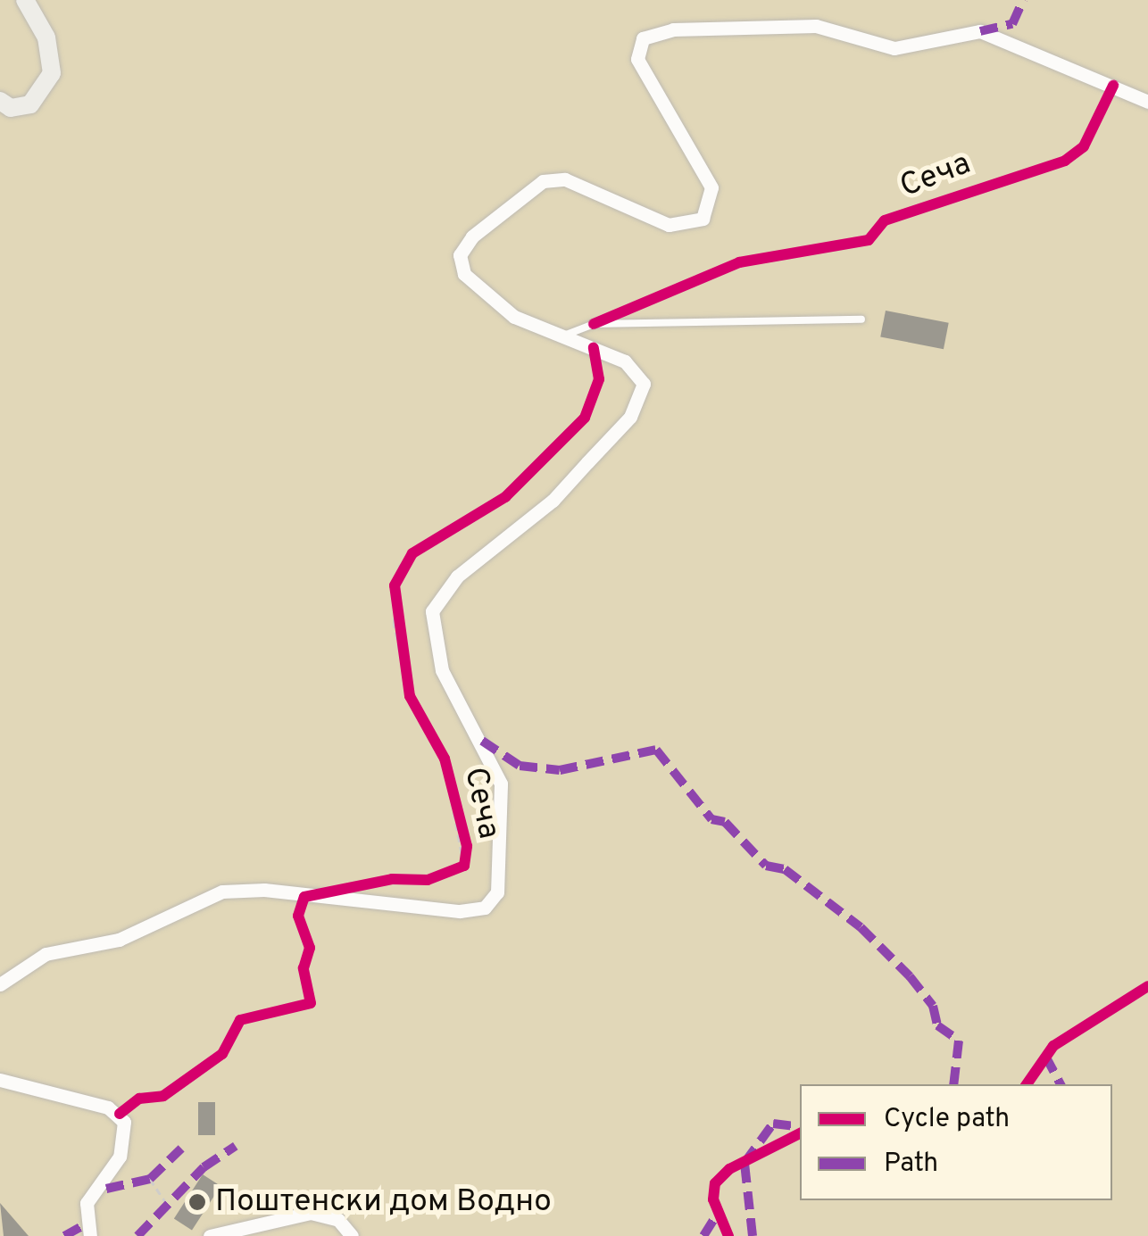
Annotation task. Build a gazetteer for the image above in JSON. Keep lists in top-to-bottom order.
{
  "streets": {
    "cycle path": ["Сеча"]
  },
  "places": ["Поштенски дом Водно"],
  "legend": ["Cycle path", "Path"]
}
